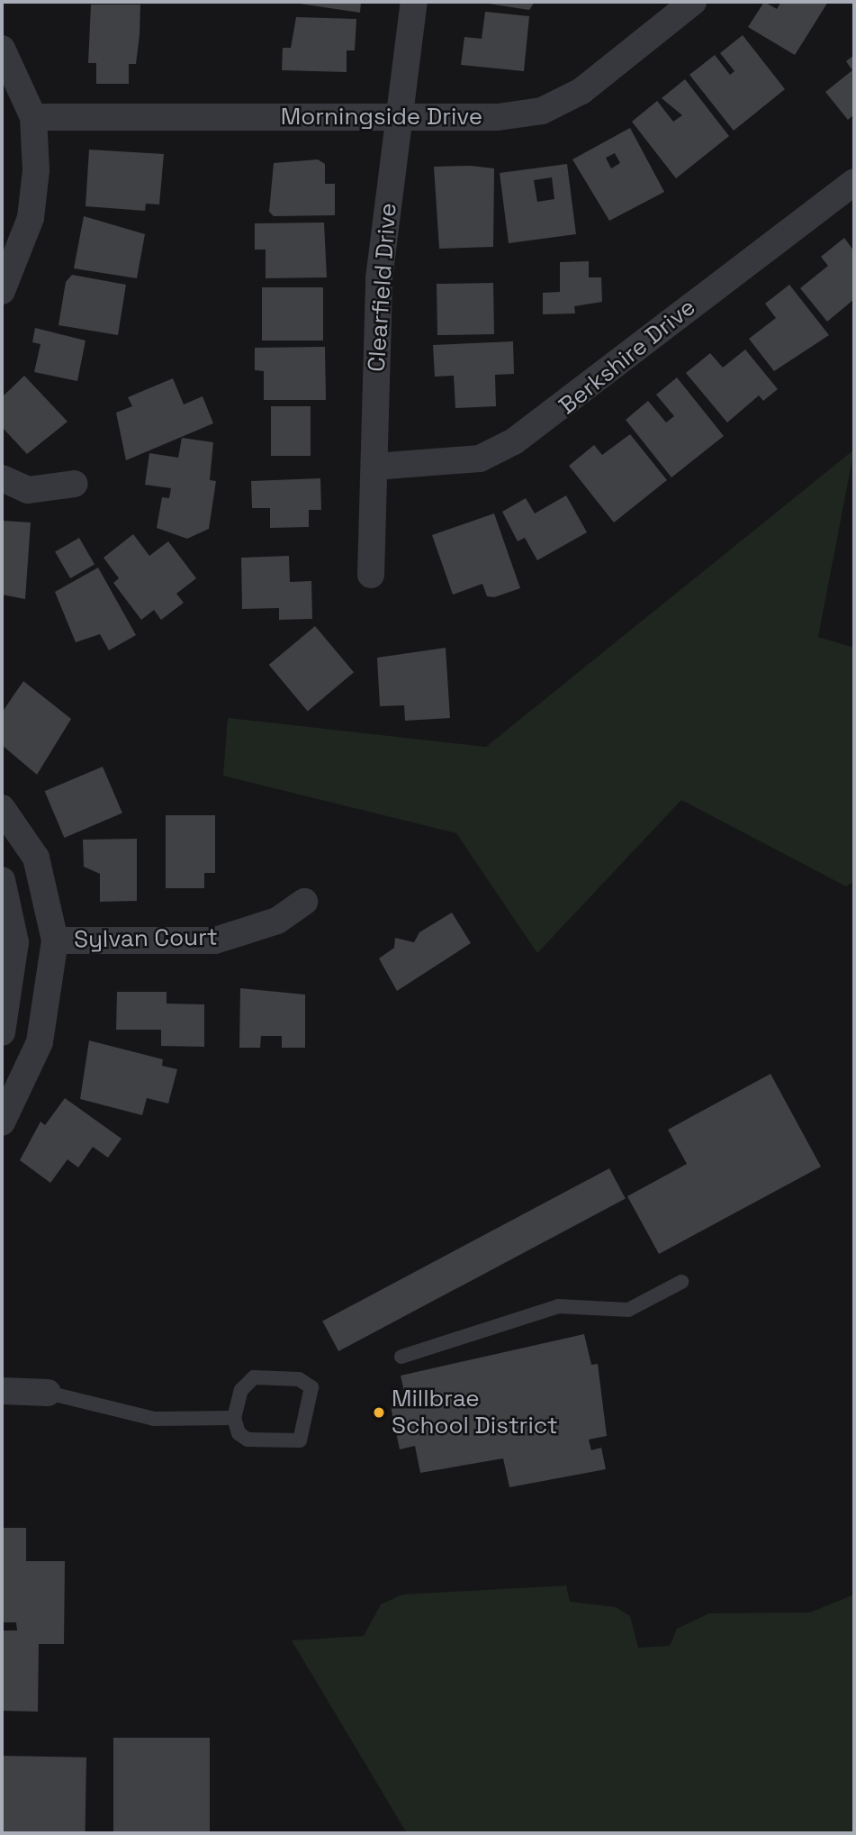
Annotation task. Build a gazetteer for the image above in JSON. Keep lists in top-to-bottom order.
{
  "streets": {
    "street": [
      "Morningside Drive",
      "Clearfield Drive",
      "Berkshire Drive",
      "Sylvan Court"
    ]
  },
  "crossings": [
    ["Morningside Drive", "Clearfield Drive"],
    ["Clearfield Drive", "Berkshire Drive"]
  ],
  "places": ["Millbrae School District"]
}
